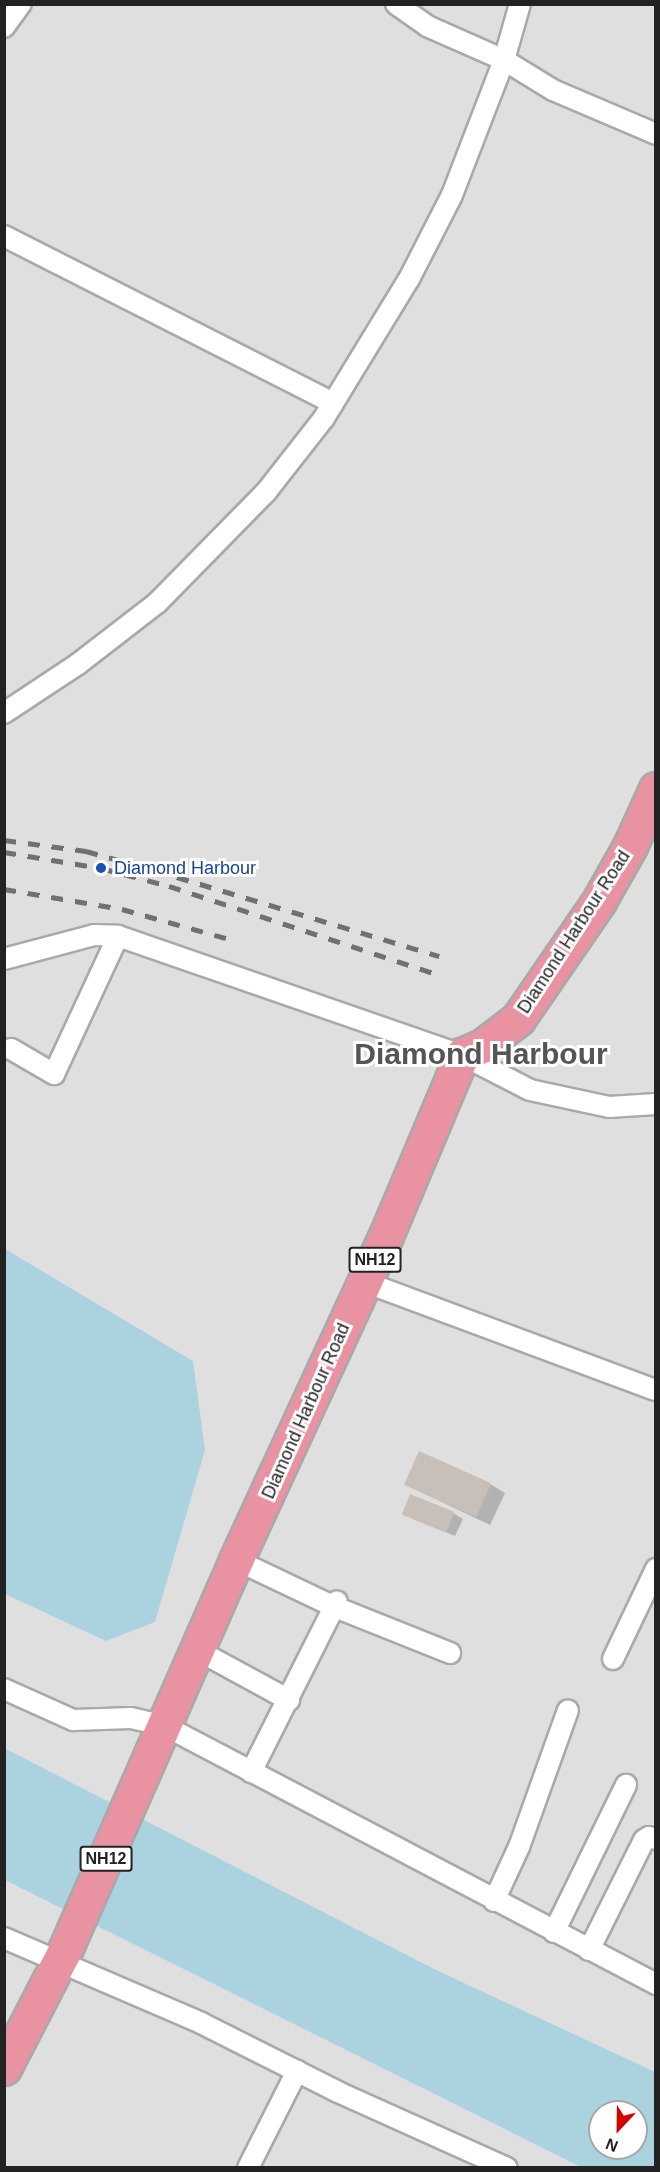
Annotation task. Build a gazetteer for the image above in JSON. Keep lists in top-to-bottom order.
{
  "streets": {
    "highway": ["Diamond Harbour Road", "NH12"]
  },
  "districts": ["Diamond Harbour"],
  "places": ["Diamond Harbour"],
  "north": "bottom"
}
